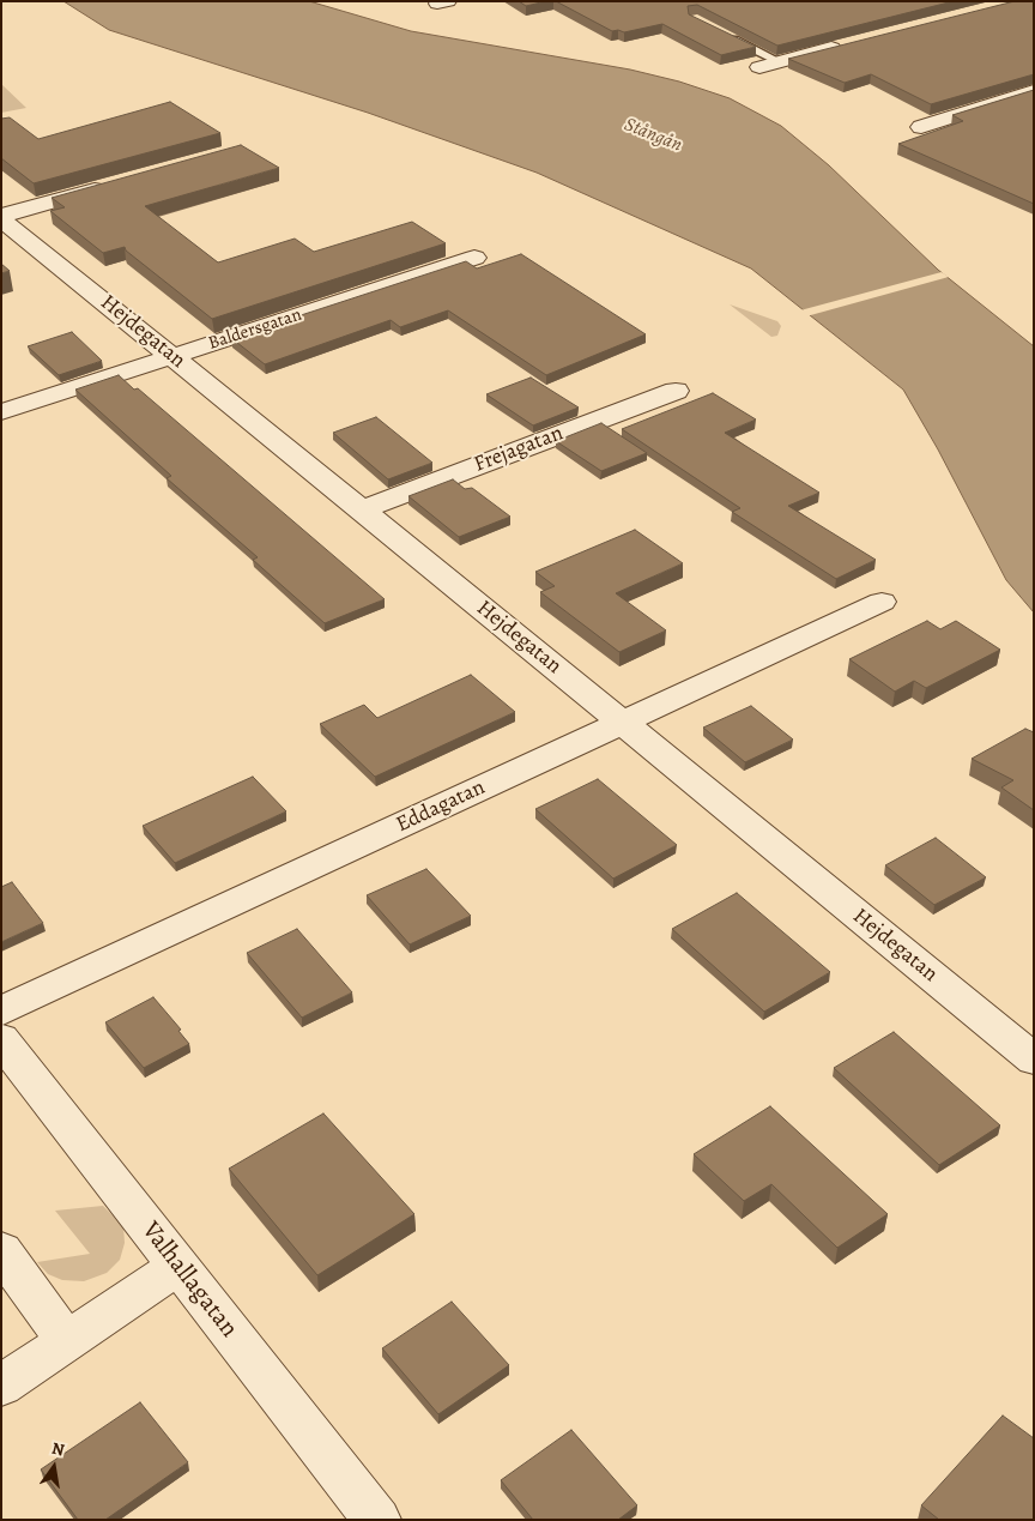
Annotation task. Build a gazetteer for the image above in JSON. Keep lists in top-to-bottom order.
{
  "streets": {
    "street": [
      "Baldersgatan",
      "Hejdegatan",
      "Frejagatan",
      "Eddagatan",
      "Valhallagatan"
    ]
  },
  "crossings": [
    ["Baldersgatan", "Hejdegatan"],
    ["Hejdegatan", "Frejagatan"],
    ["Hejdegatan", "Eddagatan"]
  ],
  "water": ["Stångån"],
  "north": "top"
}
